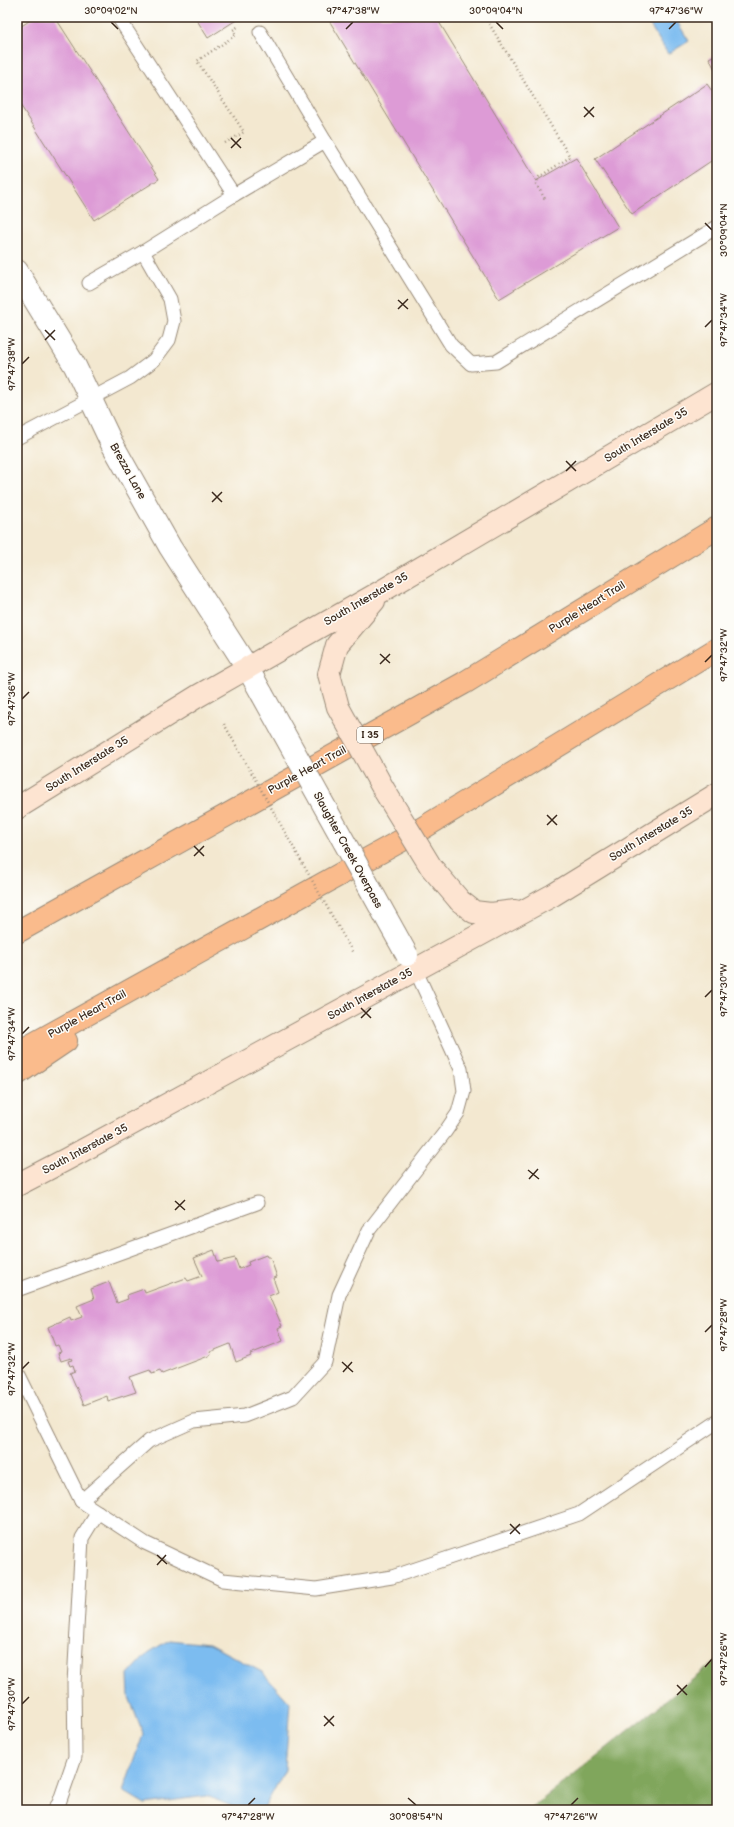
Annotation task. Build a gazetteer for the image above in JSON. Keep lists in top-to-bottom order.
{
  "streets": {
    "highway": ["Purple Heart Trail", "I 35"],
    "main road": ["South Interstate 35"],
    "street": ["Brezza Lane", "Slaughter Creek Overpass"]
  },
  "crossings": [
    ["South Interstate 35", "Brezza Lane"],
    ["South Interstate 35", "Slaughter Creek Overpass"],
    ["Brezza Lane", "Slaughter Creek Overpass"]
  ],
  "coordinates": [
    "30°09'02\"N",
    "97°47'38\"W",
    "30°09'04\"N",
    "97°47'36\"W",
    "97°47'34\"W",
    "97°47'32\"W",
    "97°47'30\"W",
    "97°47'28\"W",
    "97°47'26\"W",
    "30°08'54\"N"
  ]
}
